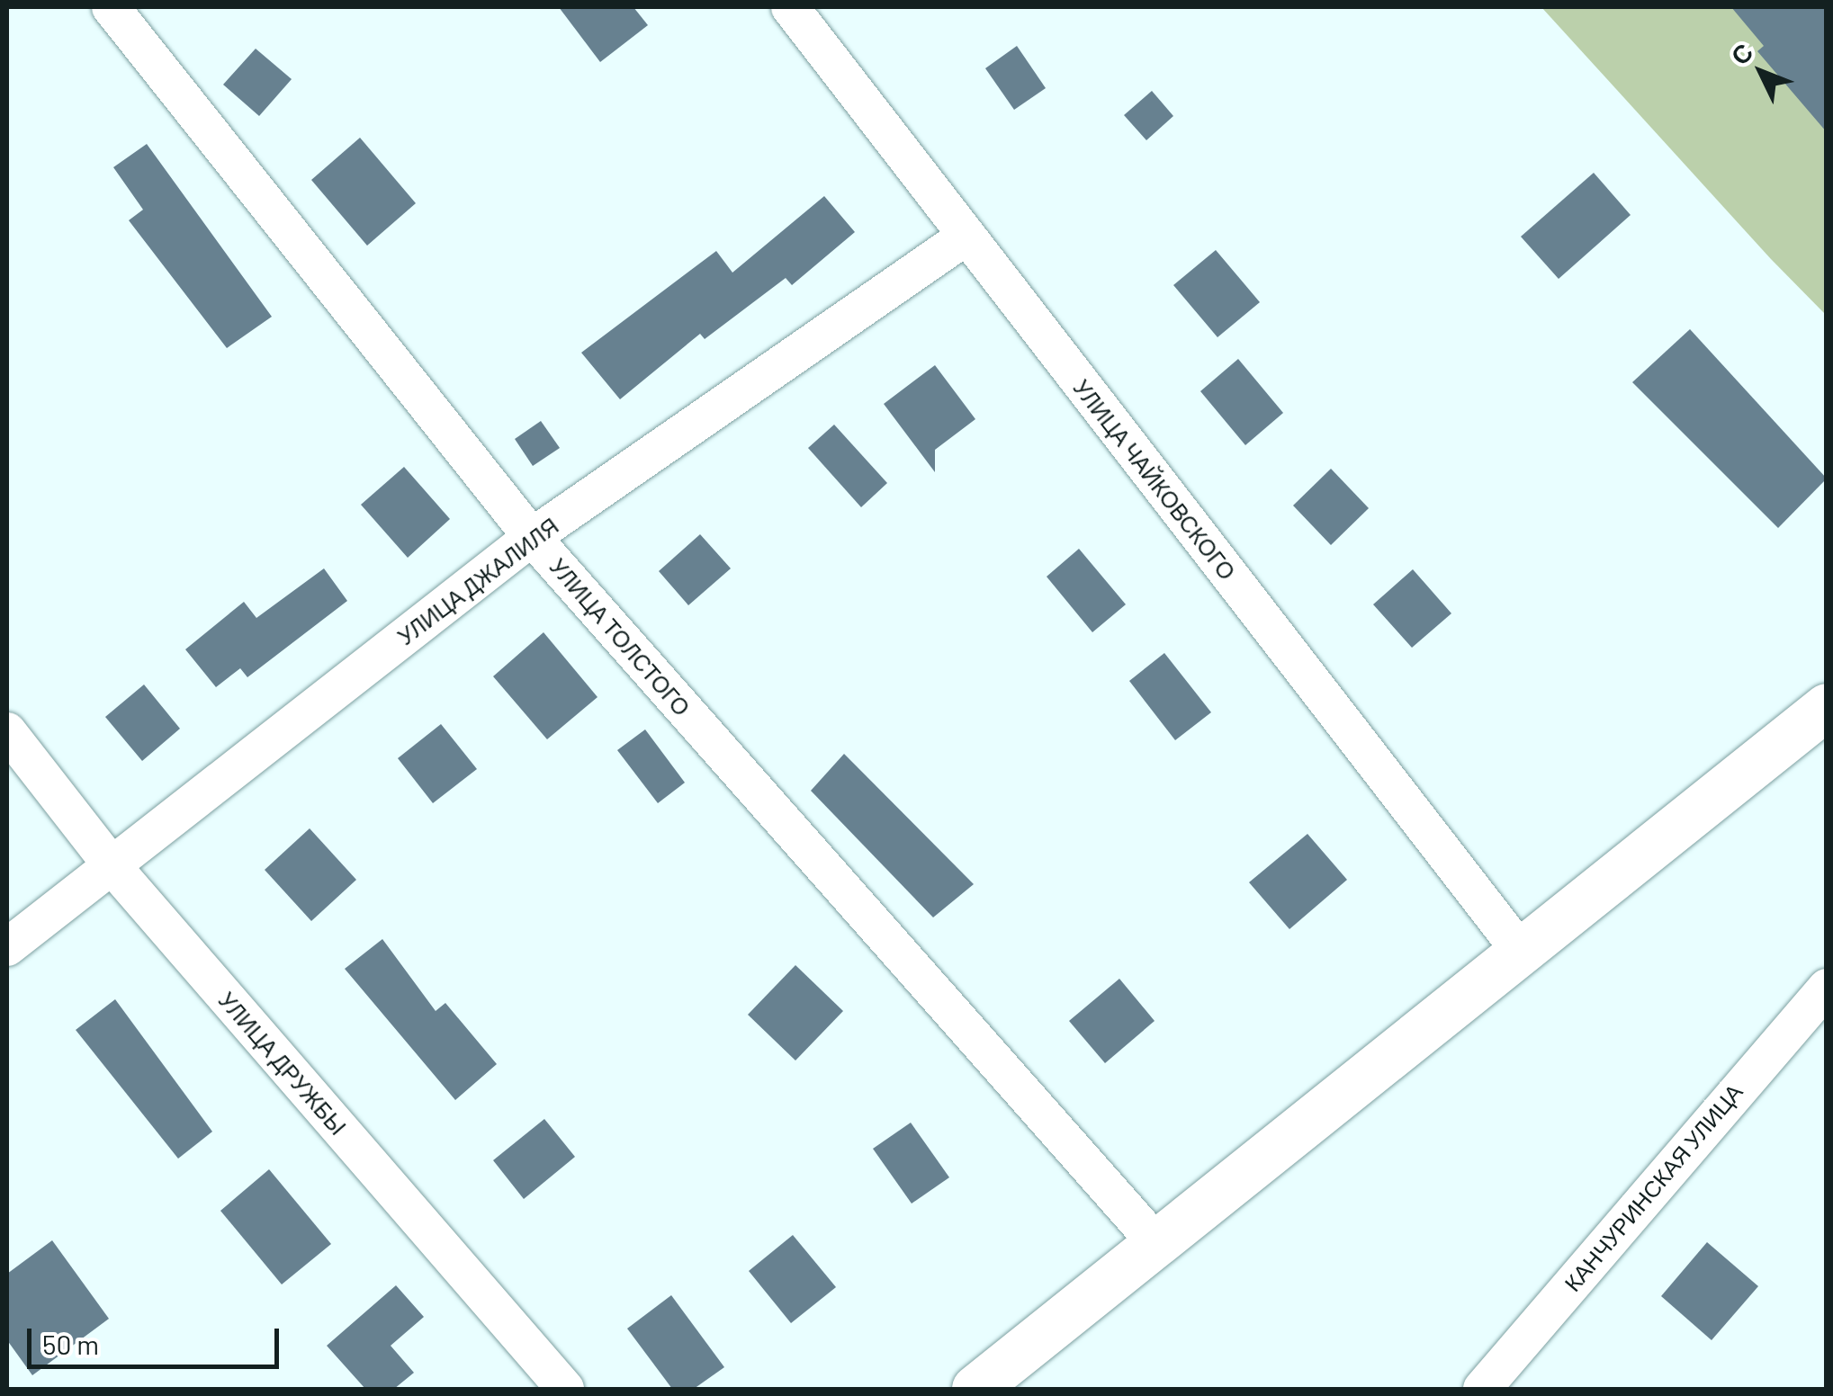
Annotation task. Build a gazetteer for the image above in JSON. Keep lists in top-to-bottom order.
{
  "streets": {
    "street": [
      "УЛИЦА ЧАЙКОВСКОГО",
      "УЛИЦА ДЖАЛИЛЯ",
      "УЛИЦА ТОЛСТОГО",
      "УЛИЦА ДРУЖБЫ",
      "КАНЧУРИНСКАЯ УЛИЦА"
    ]
  },
  "crossings": [
    ["УЛИЦА ЧАЙКОВСКОГО", "УЛИЦА ДЖАЛИЛЯ"],
    ["УЛИЦА ДЖАЛИЛЯ", "УЛИЦА ТОЛСТОГО"],
    ["УЛИЦА ДЖАЛИЛЯ", "УЛИЦА ДРУЖБЫ"]
  ],
  "scale_bar": "50 m",
  "north": "top left"
}
